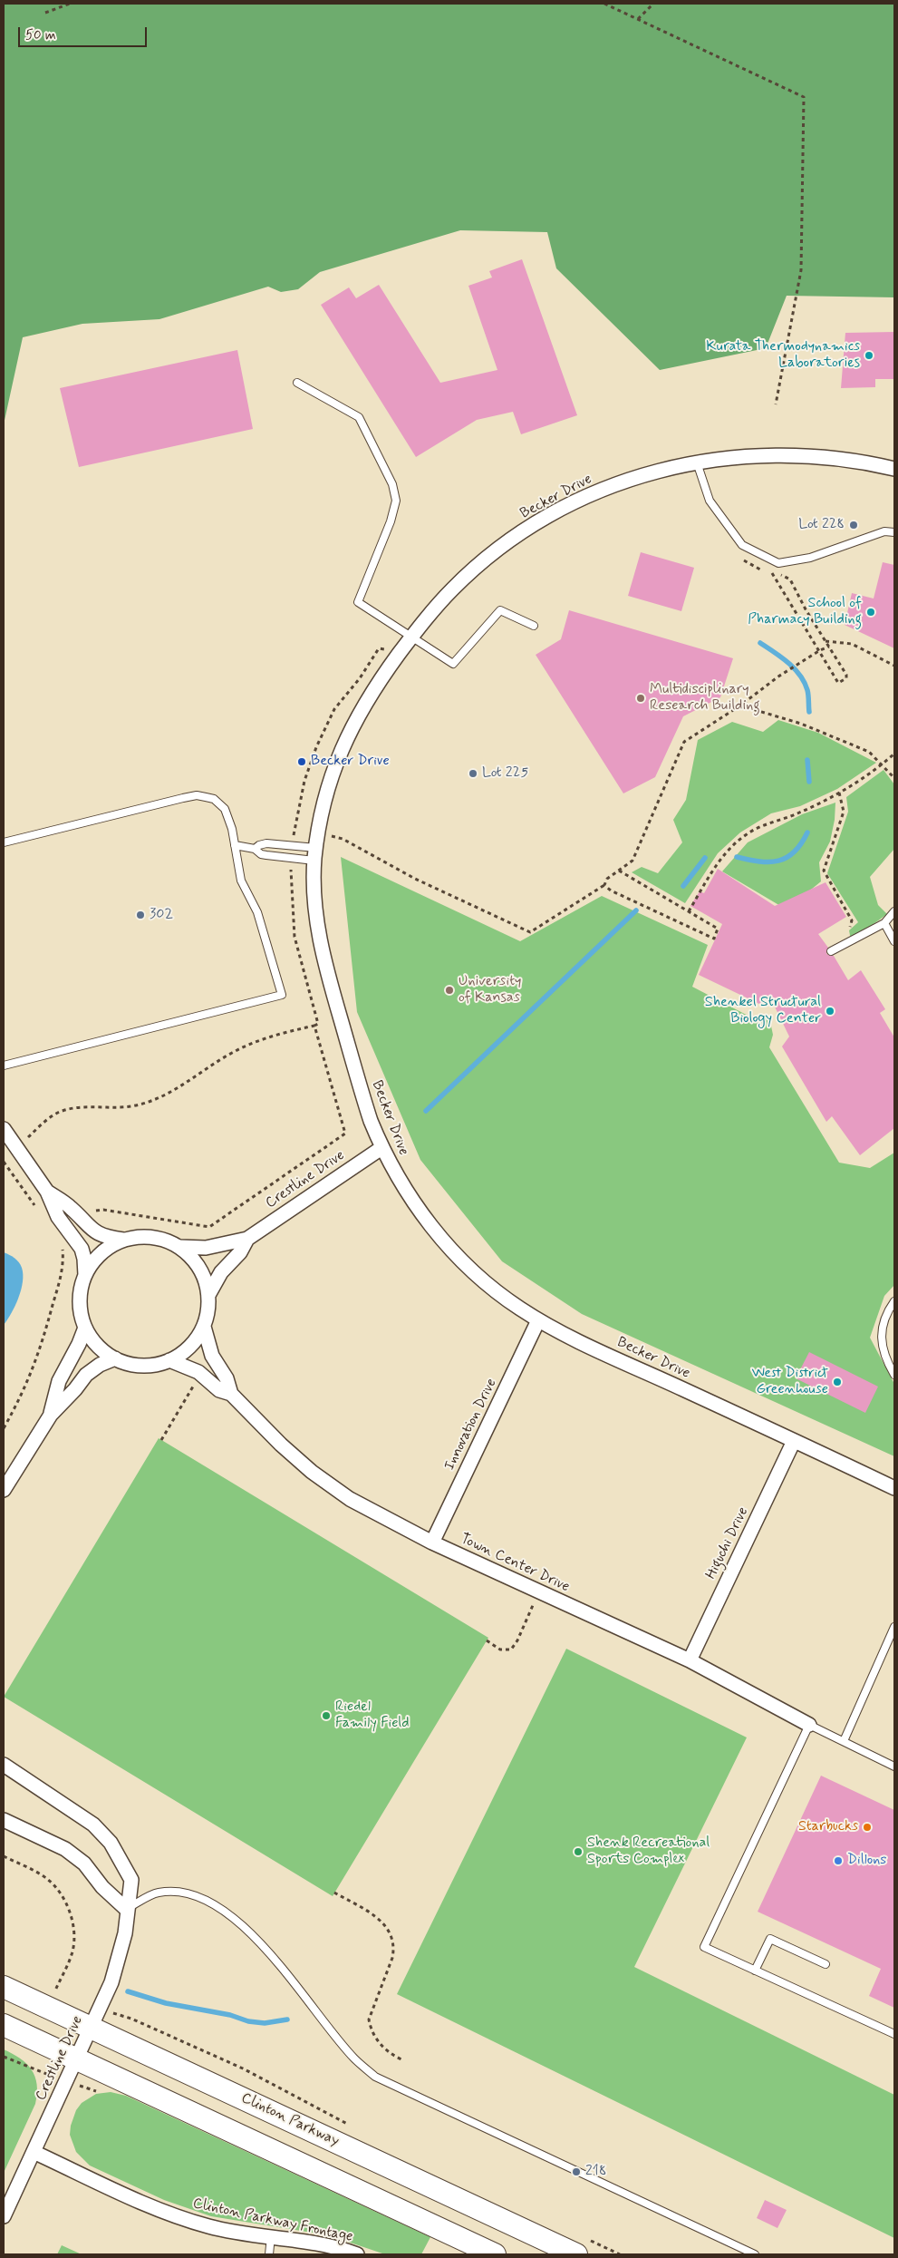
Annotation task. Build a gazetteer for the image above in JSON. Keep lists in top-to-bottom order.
{
  "streets": {
    "main road": ["Clinton Parkway"],
    "street": [
      "Becker Drive",
      "Crestline Drive",
      "Innovation Drive",
      "Higuchi Drive",
      "Town Center Drive",
      "Clinton Parkway Frontage"
    ]
  },
  "crossings": [
    ["Becker Drive", "Crestline Drive"],
    ["Becker Drive", "Innovation Drive"],
    ["Becker Drive", "Higuchi Drive"],
    ["Crestline Drive", "Town Center Drive"],
    ["Crestline Drive", "Clinton Parkway"],
    ["Crestline Drive", "Clinton Parkway Frontage"],
    ["Innovation Drive", "Town Center Drive"],
    ["Higuchi Drive", "Town Center Drive"]
  ],
  "places": [
    "Kurata Thermodynamics Laboratories",
    "Lot 228",
    "School of Pharmacy Building",
    "Multidisciplinary Research Building",
    "Becker Drive",
    "Lot 225",
    "302",
    "University of Kansas",
    "Shenkel Structural Biology Center",
    "West District Greenhouse",
    "Riedel Family Field",
    "Starbucks",
    "Shenk Recreational Sports Complex",
    "Dillons",
    "218"
  ],
  "scale_bar": "50 m"
}
